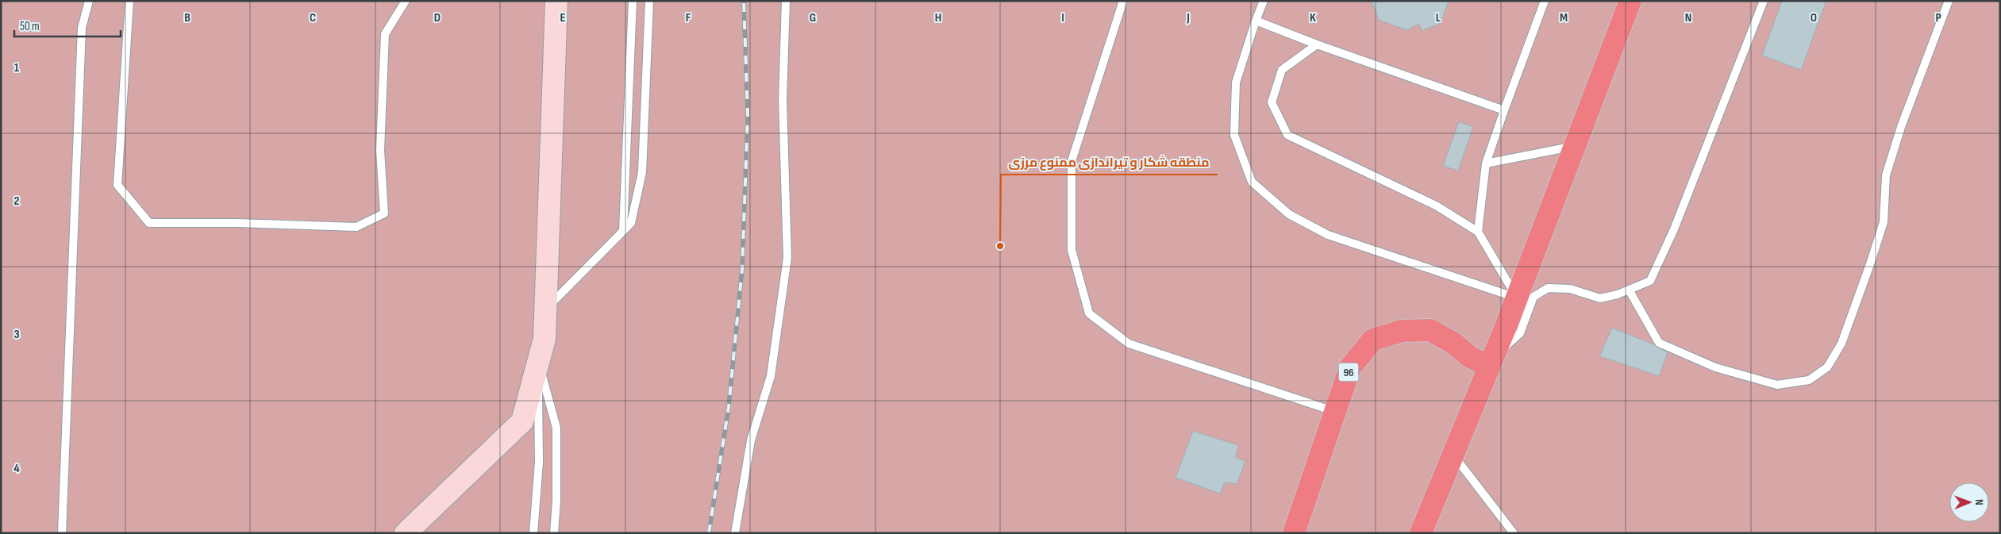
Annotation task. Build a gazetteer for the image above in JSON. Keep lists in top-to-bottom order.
{
  "streets": {
    "highway": ["96"]
  },
  "places": ["منطقه شکار و تیراندازی ممنوع مرزی"],
  "scale_bar": "50 m",
  "north": "right",
  "grid": {
    "columns": [
      "B",
      "C",
      "D",
      "E",
      "F",
      "G",
      "H",
      "I",
      "J",
      "K",
      "L",
      "M",
      "N",
      "O",
      "P"
    ],
    "rows": [
      "1",
      "2",
      "3",
      "4"
    ]
  }
}
